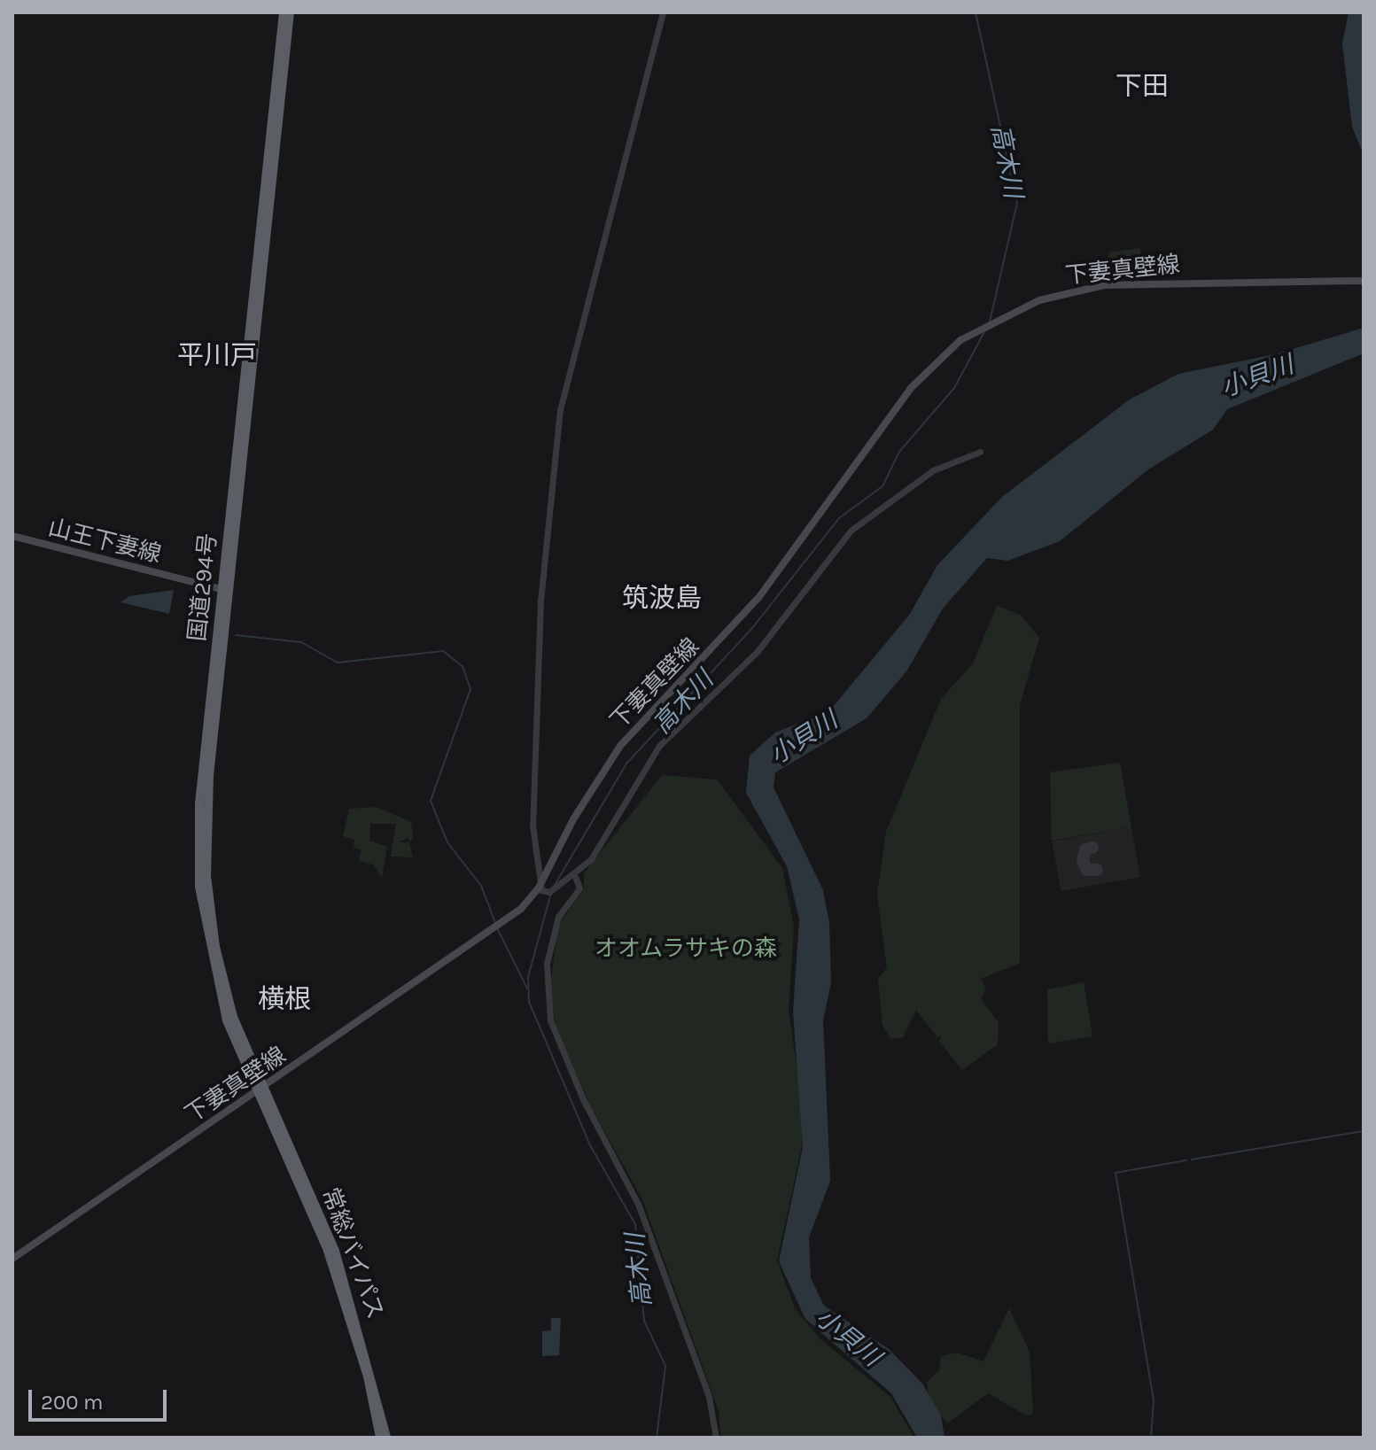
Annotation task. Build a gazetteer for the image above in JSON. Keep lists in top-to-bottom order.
{
  "streets": {
    "highway": ["国道294号", "常総バイパス"],
    "main road": ["下妻真壁線", "山王下妻線"]
  },
  "crossings": [
    ["下妻真壁線", "国道294号"],
    ["下妻真壁線", "常総バイパス"],
    ["山王下妻線", "国道294号"],
    ["国道294号", "常総バイパス"]
  ],
  "districts": [
    "下田",
    "平川戸",
    "筑波島",
    "横根"
  ],
  "water": ["高木川", "小貝川"],
  "parks": ["オオムラサキの森"],
  "scale_bar": "200 m"
}
